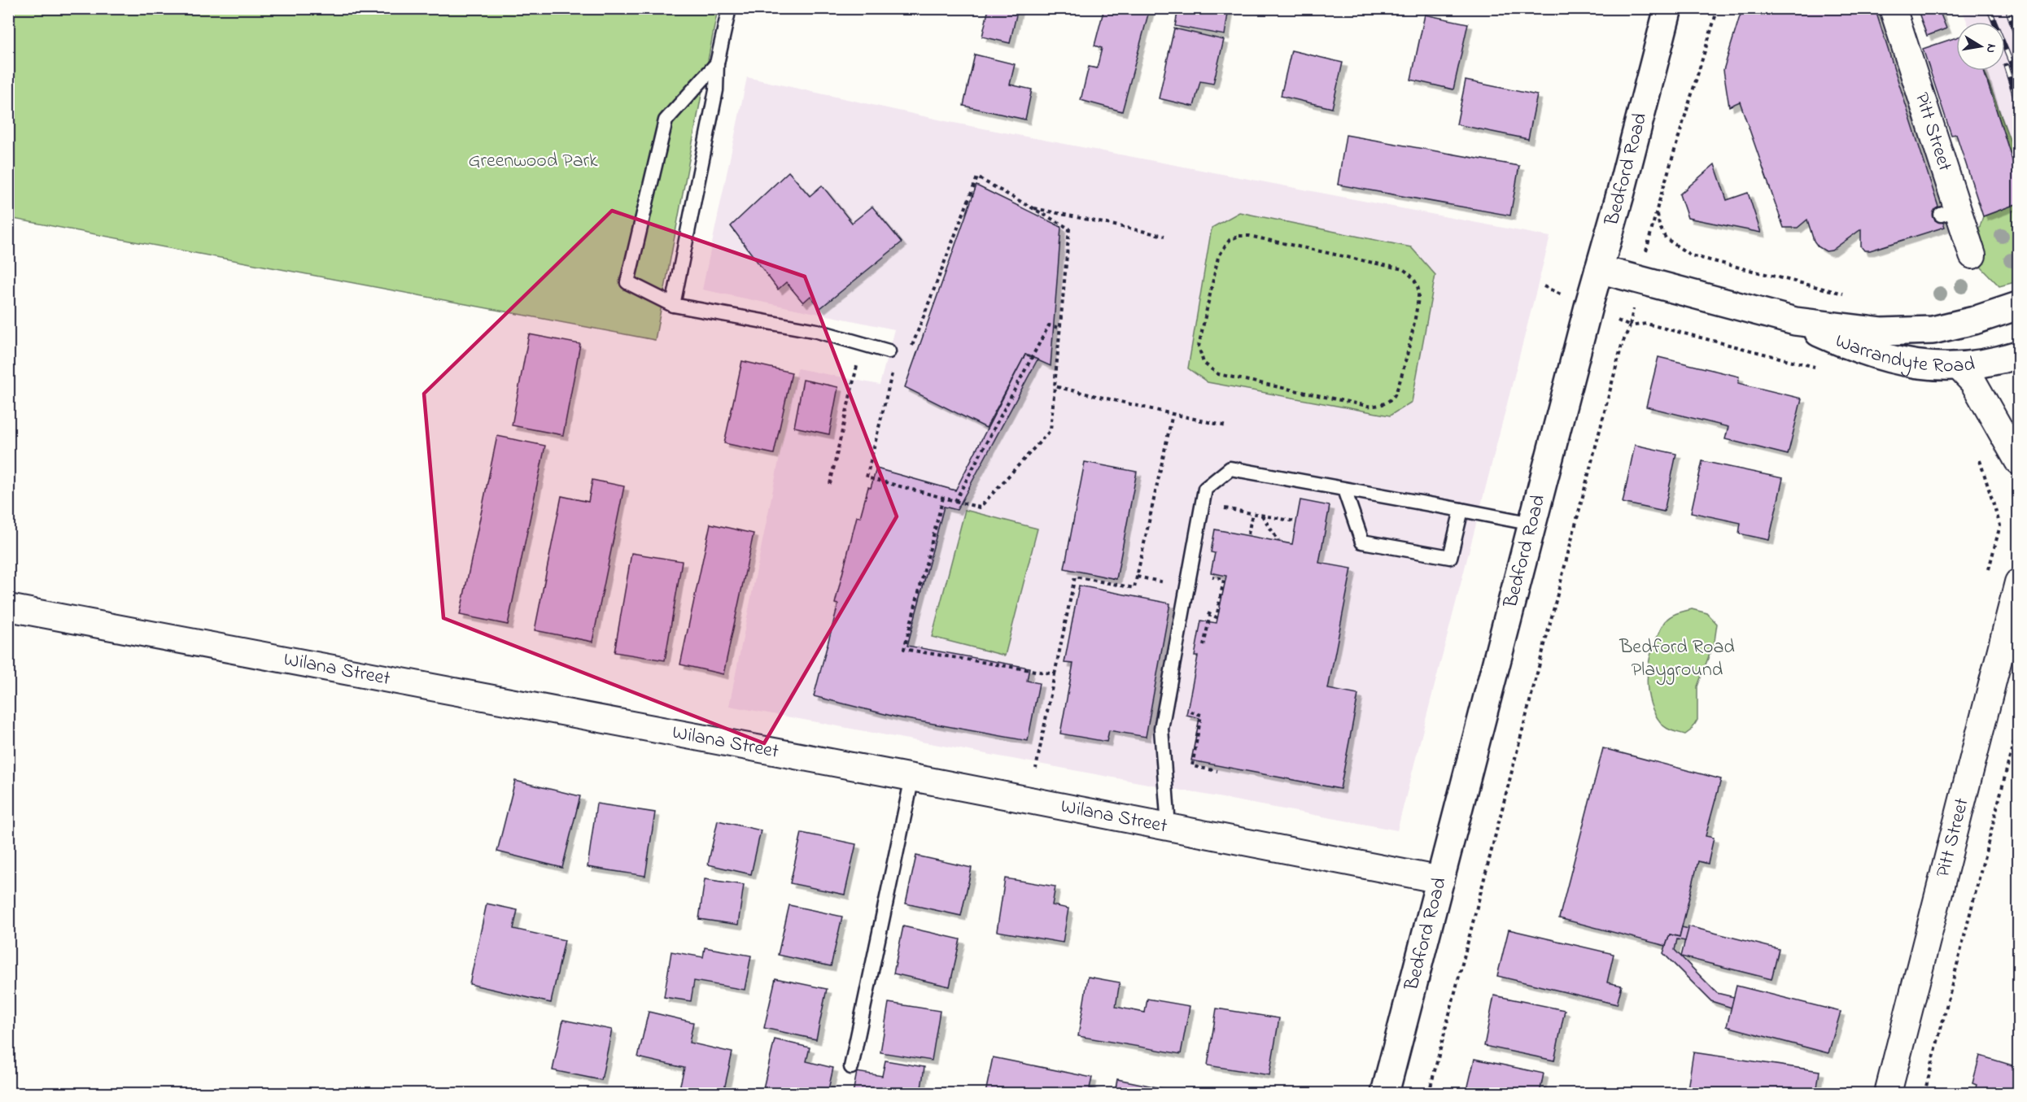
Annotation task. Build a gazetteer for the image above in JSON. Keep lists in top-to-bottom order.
{
  "streets": {
    "main road": ["Bedford Road", "Warrandyte Road"],
    "street": ["Pitt Street", "Wilana Street"]
  },
  "crossings": [
    ["Bedford Road", "Warrandyte Road"],
    ["Bedford Road", "Wilana Street"]
  ],
  "parks": ["Greenwood Park", "Bedford Road Playground"],
  "north": "right"
}
